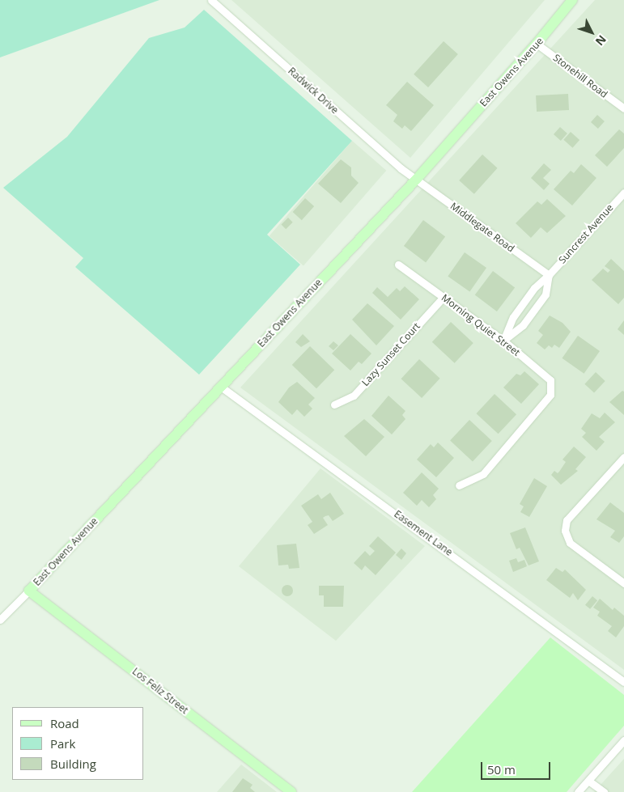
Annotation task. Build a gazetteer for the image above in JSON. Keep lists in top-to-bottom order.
{
  "streets": {
    "street": [
      "East Owens Avenue",
      "Stonehill Road",
      "Radwick Drive",
      "Middlegate Road",
      "Suncrest Avenue",
      "Morning Quiet Street",
      "Lazy Sunset Court",
      "Easement Lane",
      "Los Feliz Street"
    ]
  },
  "crossings": [
    ["East Owens Avenue", "Stonehill Road"],
    ["East Owens Avenue", "Radwick Drive"],
    ["East Owens Avenue", "Middlegate Road"],
    ["East Owens Avenue", "Easement Lane"],
    ["East Owens Avenue", "Los Feliz Street"],
    ["Radwick Drive", "Middlegate Road"],
    ["Middlegate Road", "Suncrest Avenue"],
    ["Suncrest Avenue", "Morning Quiet Street"],
    ["Morning Quiet Street", "Lazy Sunset Court"]
  ],
  "legend": ["Road", "Park", "Building"],
  "scale_bar": "50 m",
  "north": "bottom right"
}
